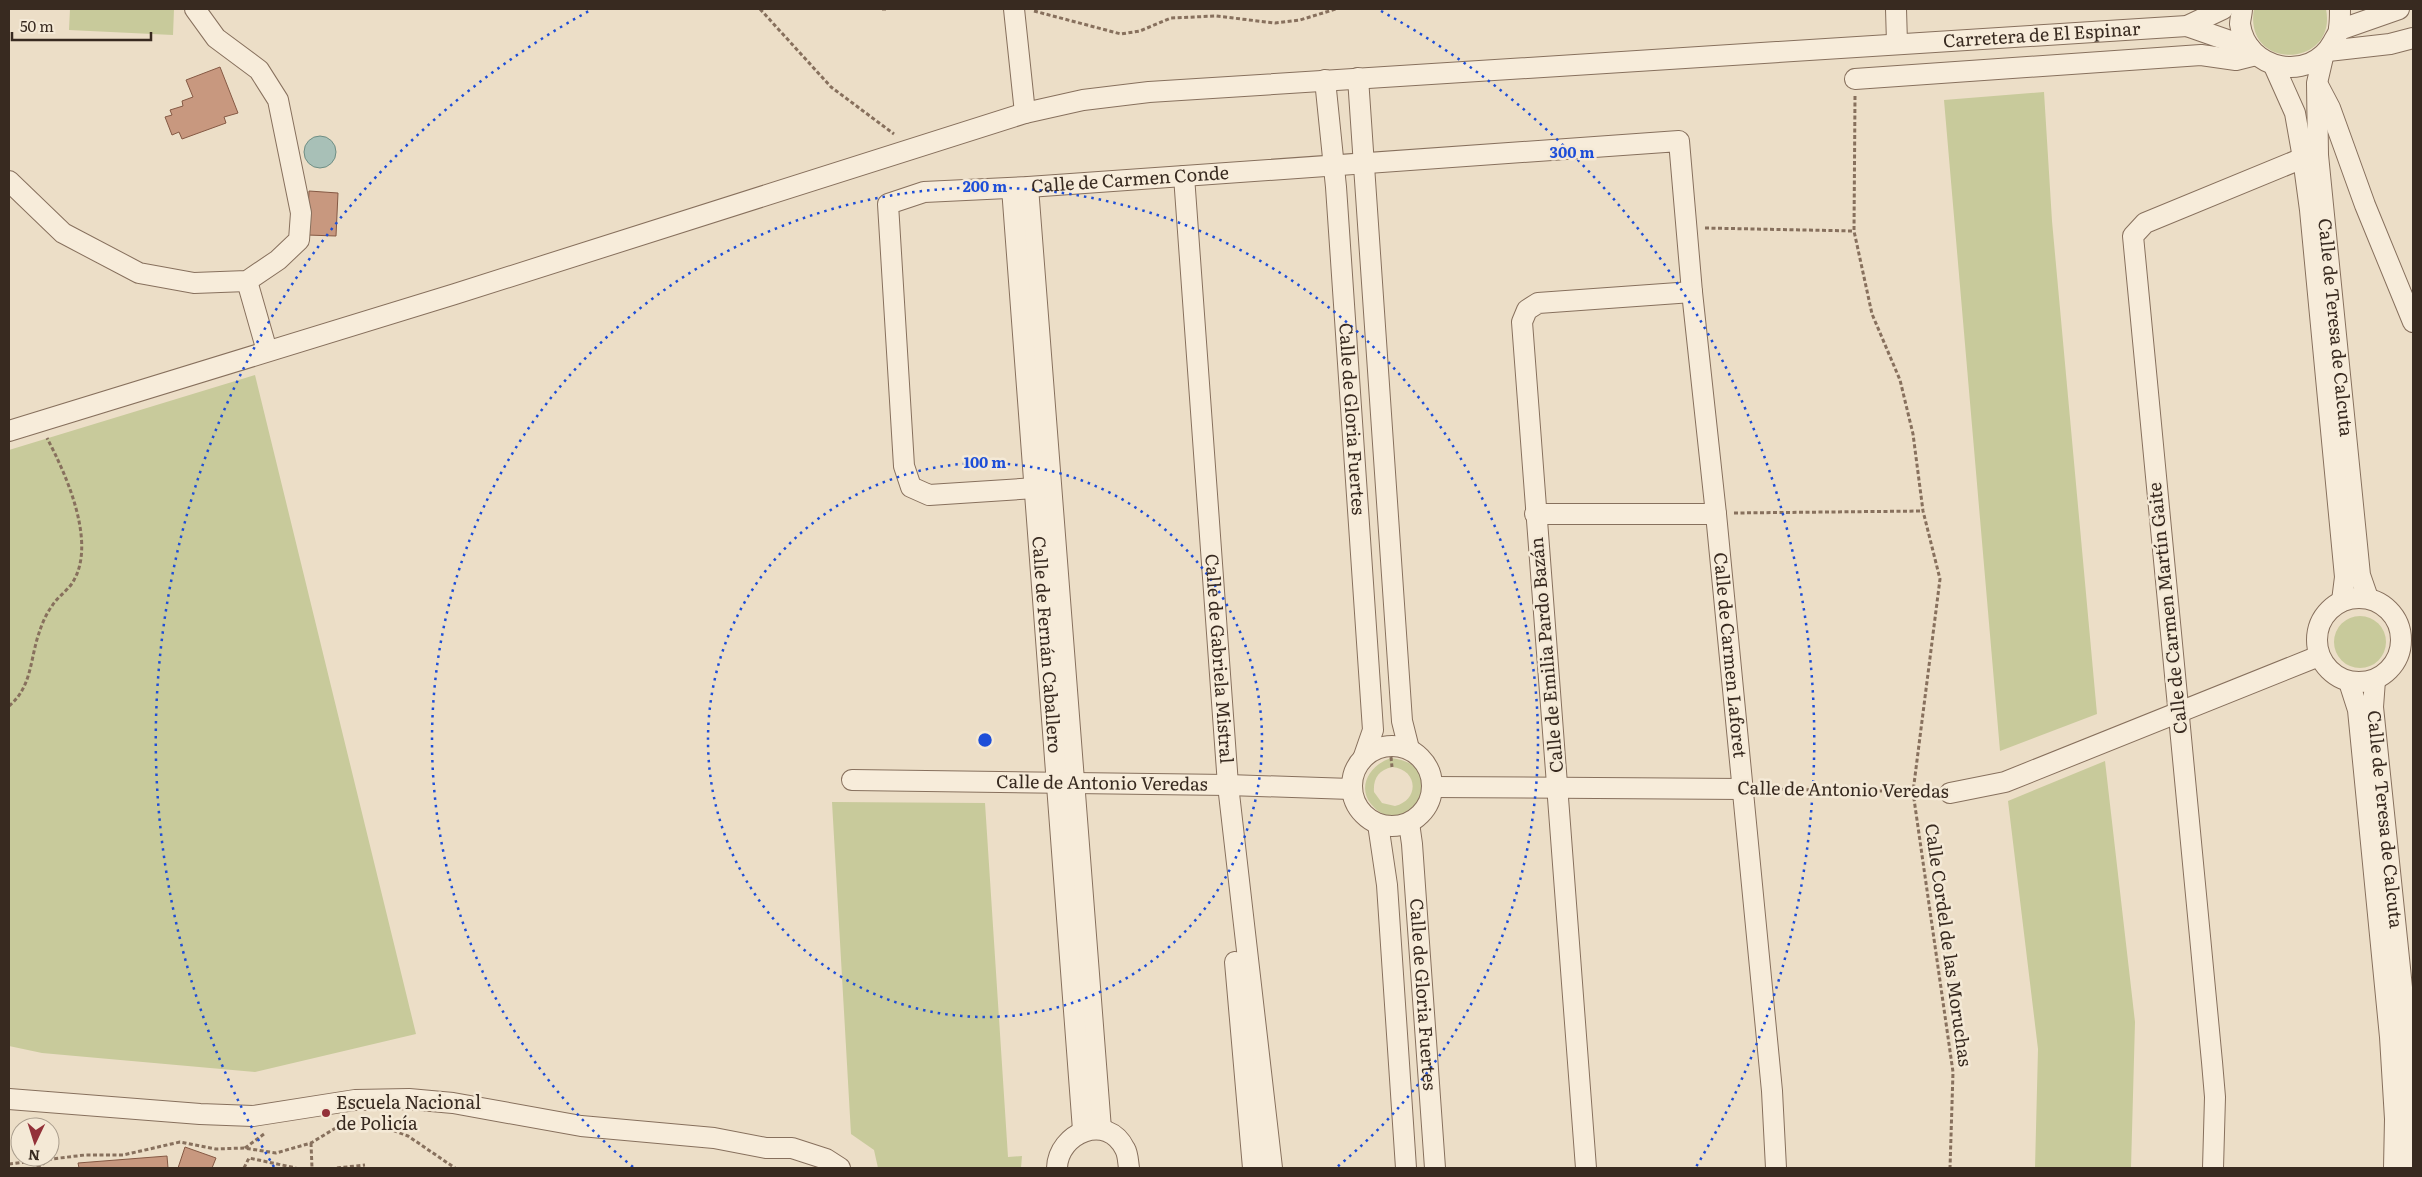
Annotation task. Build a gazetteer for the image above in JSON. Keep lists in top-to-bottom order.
{
  "streets": {
    "street": [
      "Carretera de El Espinar",
      "Calle de Carmen Conde",
      "Calle de Teresa de Calcuta",
      "Calle de Gloria Fuertes",
      "Calle de Carmen Martín Gaite",
      "Calle de Fernán Caballero",
      "Calle de Carmen Laforet",
      "Calle de Emilia Pardo Bazán",
      "Calle de Gabriela Mistral",
      "Calle de Antonio Veredas"
    ],
    "path": ["Calle Cordel de las Moruchas"]
  },
  "crossings": [
    ["Carretera de El Espinar", "Calle de Teresa de Calcuta"],
    ["Carretera de El Espinar", "Calle de Gloria Fuertes"],
    ["Calle de Carmen Conde", "Calle de Gloria Fuertes"],
    ["Calle de Carmen Conde", "Calle de Fernán Caballero"],
    ["Calle de Carmen Conde", "Calle de Carmen Laforet"],
    ["Calle de Carmen Conde", "Calle de Gabriela Mistral"],
    ["Calle de Teresa de Calcuta", "Calle de Carmen Martín Gaite"],
    ["Calle de Teresa de Calcuta", "Calle de Antonio Veredas"],
    ["Calle de Gloria Fuertes", "Calle de Antonio Veredas"],
    ["Calle de Carmen Martín Gaite", "Calle de Antonio Veredas"],
    ["Calle de Fernán Caballero", "Calle de Antonio Veredas"],
    ["Calle de Carmen Laforet", "Calle de Emilia Pardo Bazán"],
    ["Calle de Carmen Laforet", "Calle de Antonio Veredas"],
    ["Calle de Emilia Pardo Bazán", "Calle de Antonio Veredas"],
    ["Calle de Gabriela Mistral", "Calle de Antonio Veredas"],
    ["Calle de Antonio Veredas", "Calle Cordel de las Moruchas"]
  ],
  "places": ["Escuela Nacional de Policía"],
  "scale_bar": "50 m",
  "north": "bottom",
  "rings": ["300 m", "200 m", "100 m"]
}
